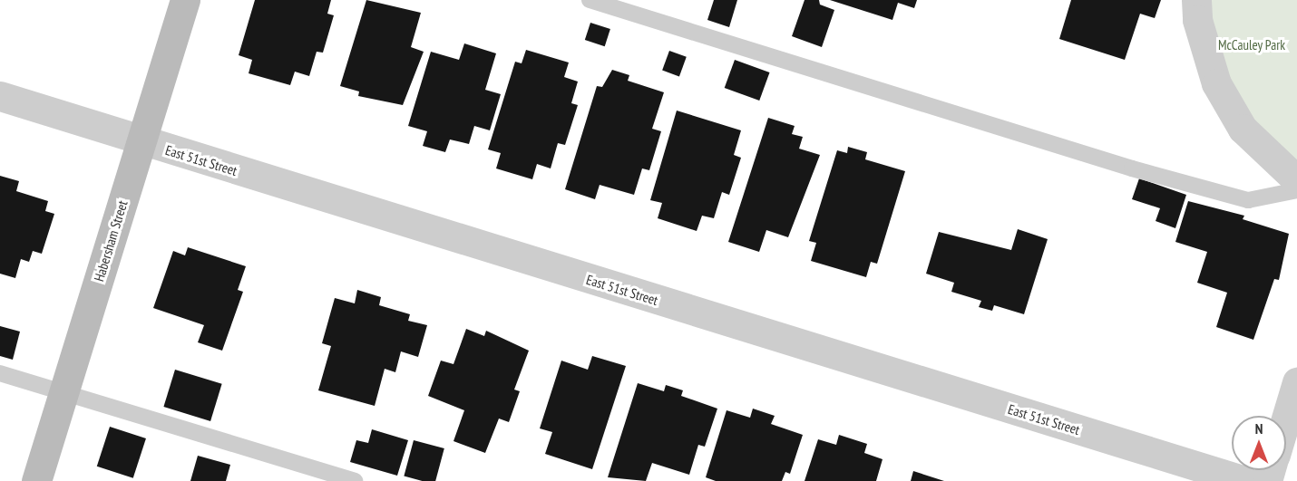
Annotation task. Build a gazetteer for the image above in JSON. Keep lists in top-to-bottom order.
{
  "streets": {
    "street": ["East 51st Street", "Habersham Street"]
  },
  "crossings": [
    ["East 51st Street", "Habersham Street"]
  ],
  "parks": ["McCauley Park"],
  "north": "top"
}
